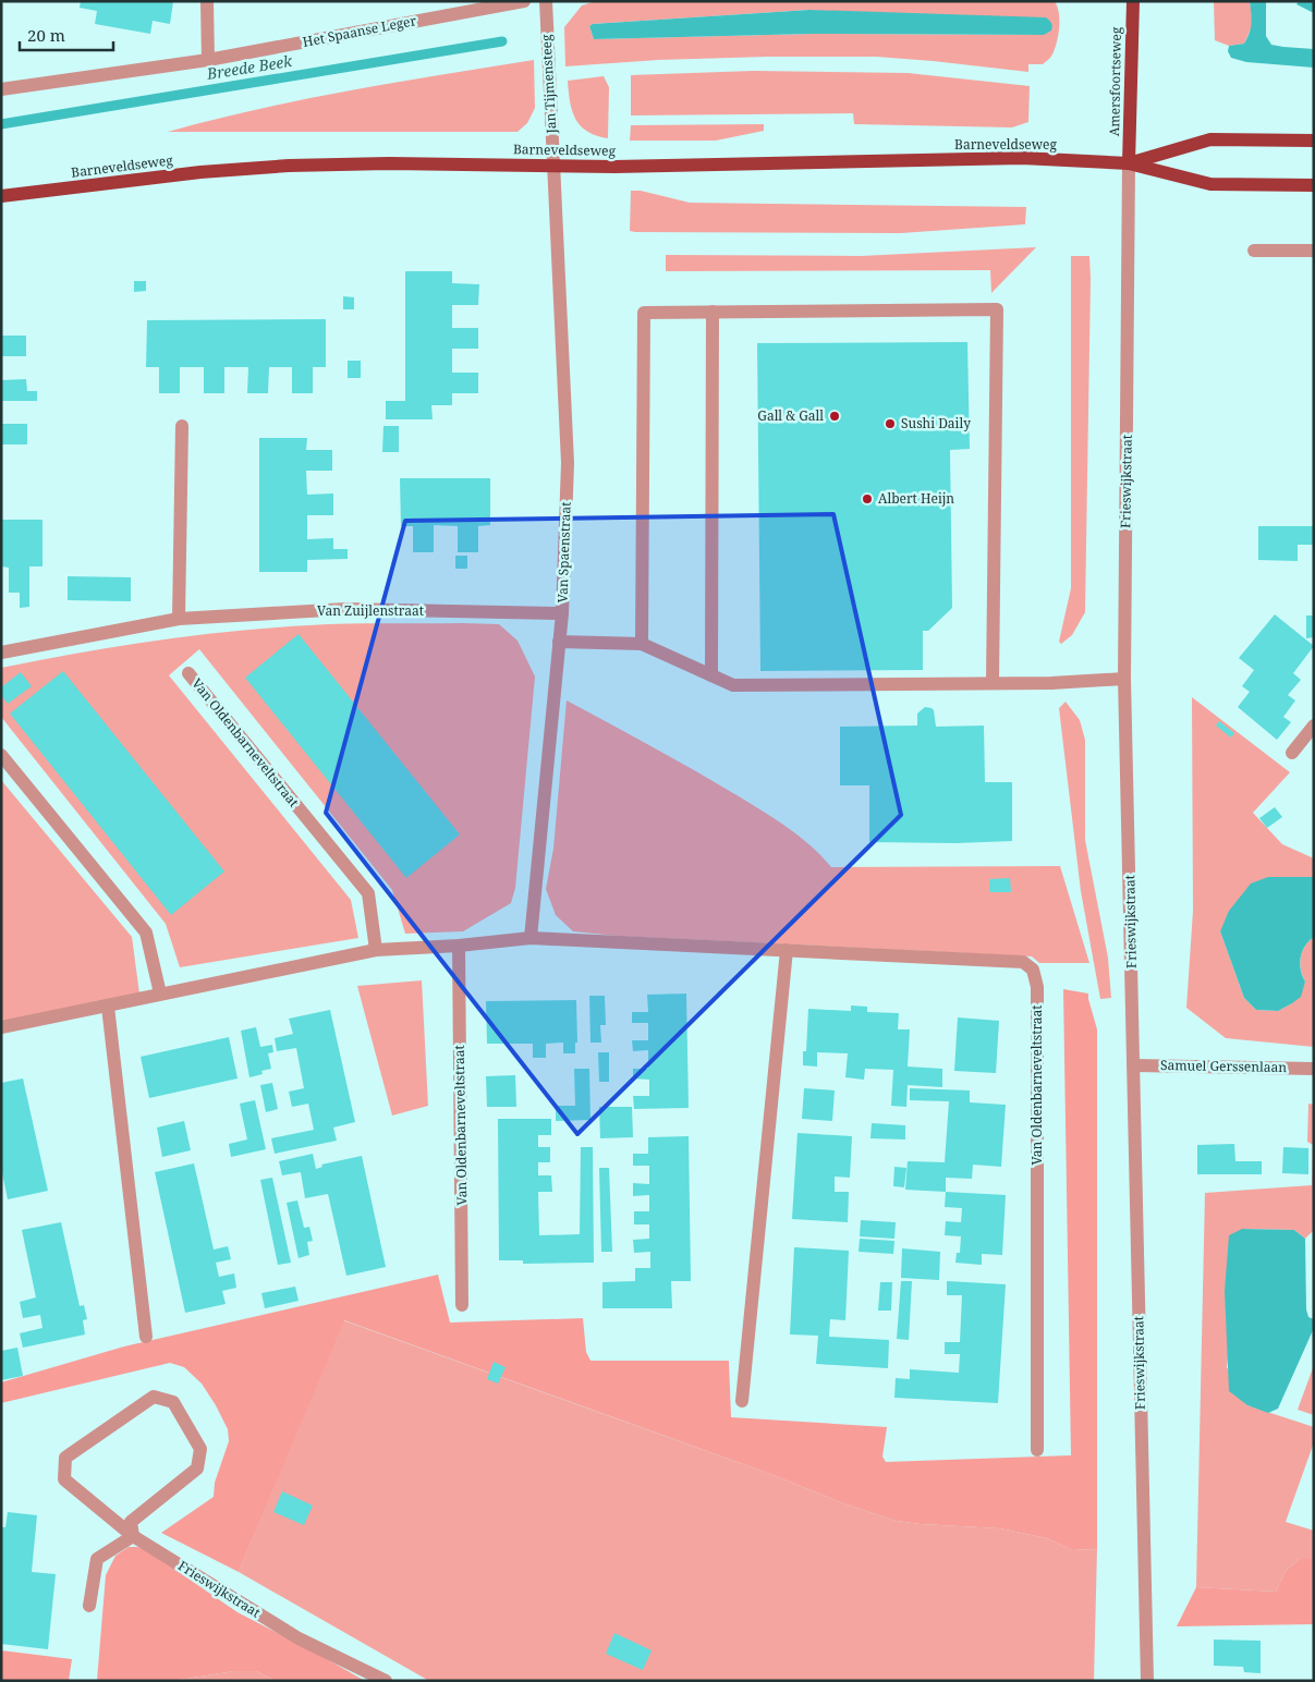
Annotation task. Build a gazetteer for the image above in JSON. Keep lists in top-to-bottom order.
{
  "streets": {
    "main road": ["Amersfoortseweg", "Barneveldseweg"],
    "street": [
      "Het Spaanse Leger",
      "Jan Tijmensteeg",
      "Frieswijkstraat",
      "Van Spaenstraat",
      "Van Zuijlenstraat",
      "Van Oldenbarneveltstraat",
      "Samuel Gerssenlaan"
    ]
  },
  "crossings": [
    ["Amersfoortseweg", "Barneveldseweg"],
    ["Amersfoortseweg", "Frieswijkstraat"],
    ["Jan Tijmensteeg", "Barneveldseweg"],
    ["Jan Tijmensteeg", "Van Spaenstraat"],
    ["Barneveldseweg", "Frieswijkstraat"],
    ["Barneveldseweg", "Van Spaenstraat"],
    ["Frieswijkstraat", "Samuel Gerssenlaan"],
    ["Van Spaenstraat", "Van Zuijlenstraat"],
    ["Van Spaenstraat", "Van Oldenbarneveltstraat"]
  ],
  "water": ["Breede Beek"],
  "places": ["Gall & Gall", "Sushi Daily", "Albert Heijn"],
  "scale_bar": "20 m"
}
